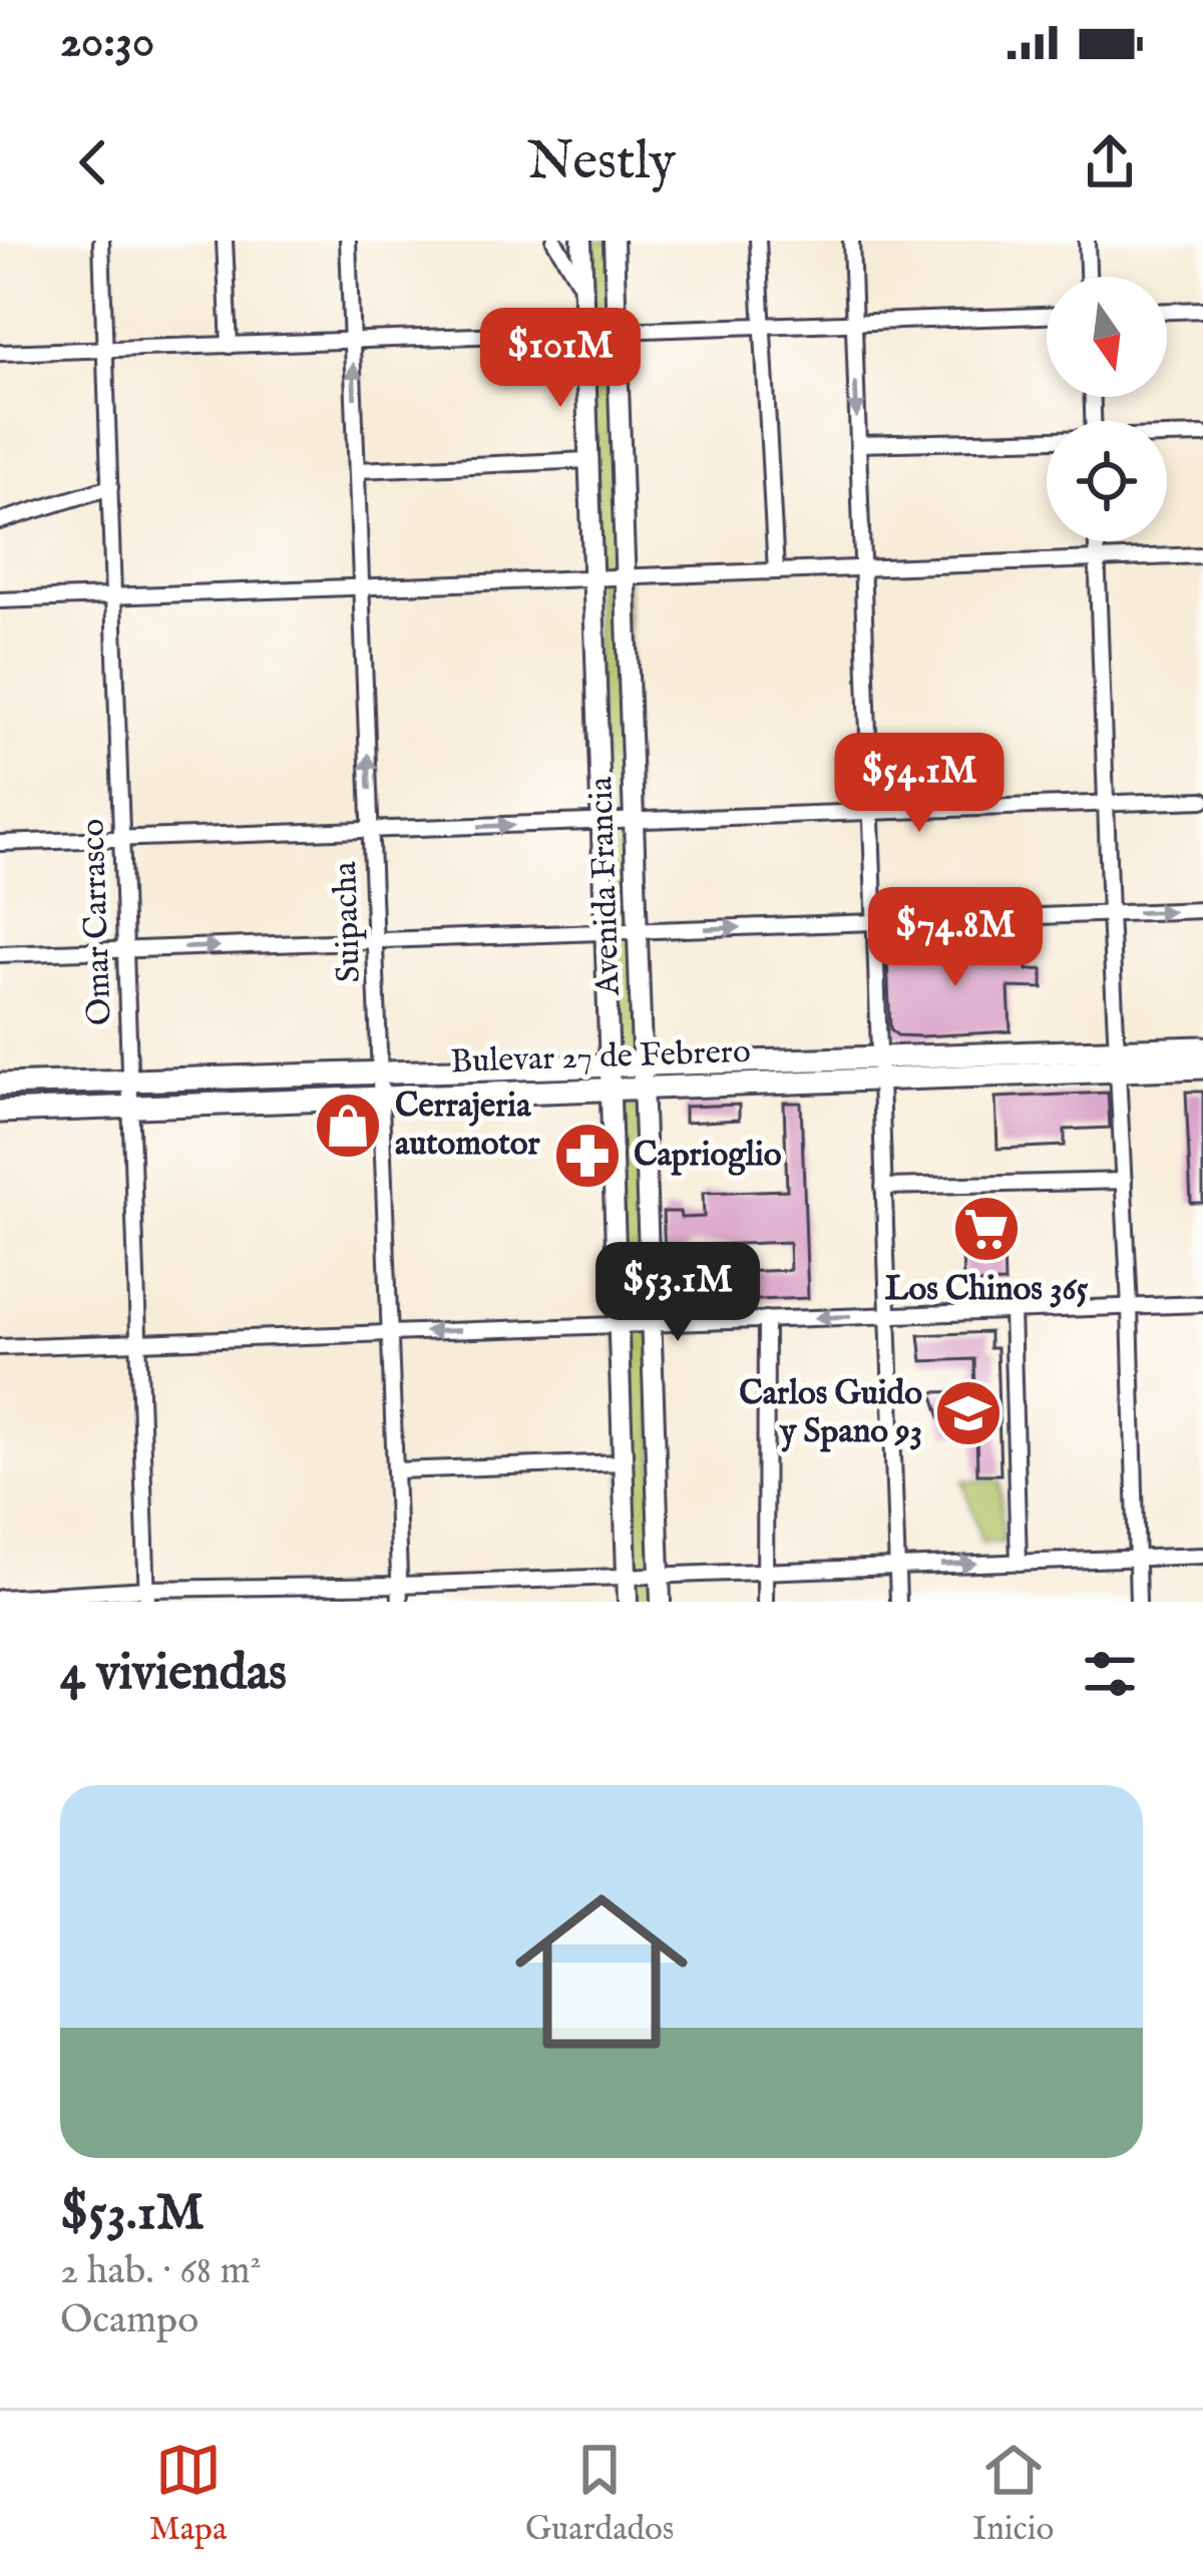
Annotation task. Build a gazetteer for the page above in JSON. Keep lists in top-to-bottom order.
{
  "streets": {
    "main road": ["Avenida Francia", "Bulevar 27 de Febrero"],
    "street": ["Omar Carrasco", "Suipacha"]
  },
  "crossings": [
    ["Avenida Francia", "Bulevar 27 de Febrero"],
    ["Omar Carrasco", "Bulevar 27 de Febrero"],
    ["Suipacha", "Bulevar 27 de Febrero"]
  ],
  "places": {
    "shop": ["Cerrajeria automotor"],
    "pharmacy": ["Caprioglio"],
    "supermarket": ["Los Chinos 365"],
    "school or university": ["Carlos Guido y Spano 93"]
  },
  "north": "bottom",
  "page": {
    "status": "20:30",
    "header": "Nestly",
    "price": [
      "$101M",
      "$54.1M",
      "$74.8M",
      "$53.1M"
    ],
    "heading": "4 viviendas",
    "list": [
      {
        "name": "$53.1M",
        "note": "2 hab. · 68 m² · Ocampo"
      }
    ],
    "tabs": ["Mapa", "Guardados", "Inicio"]
  }
}
